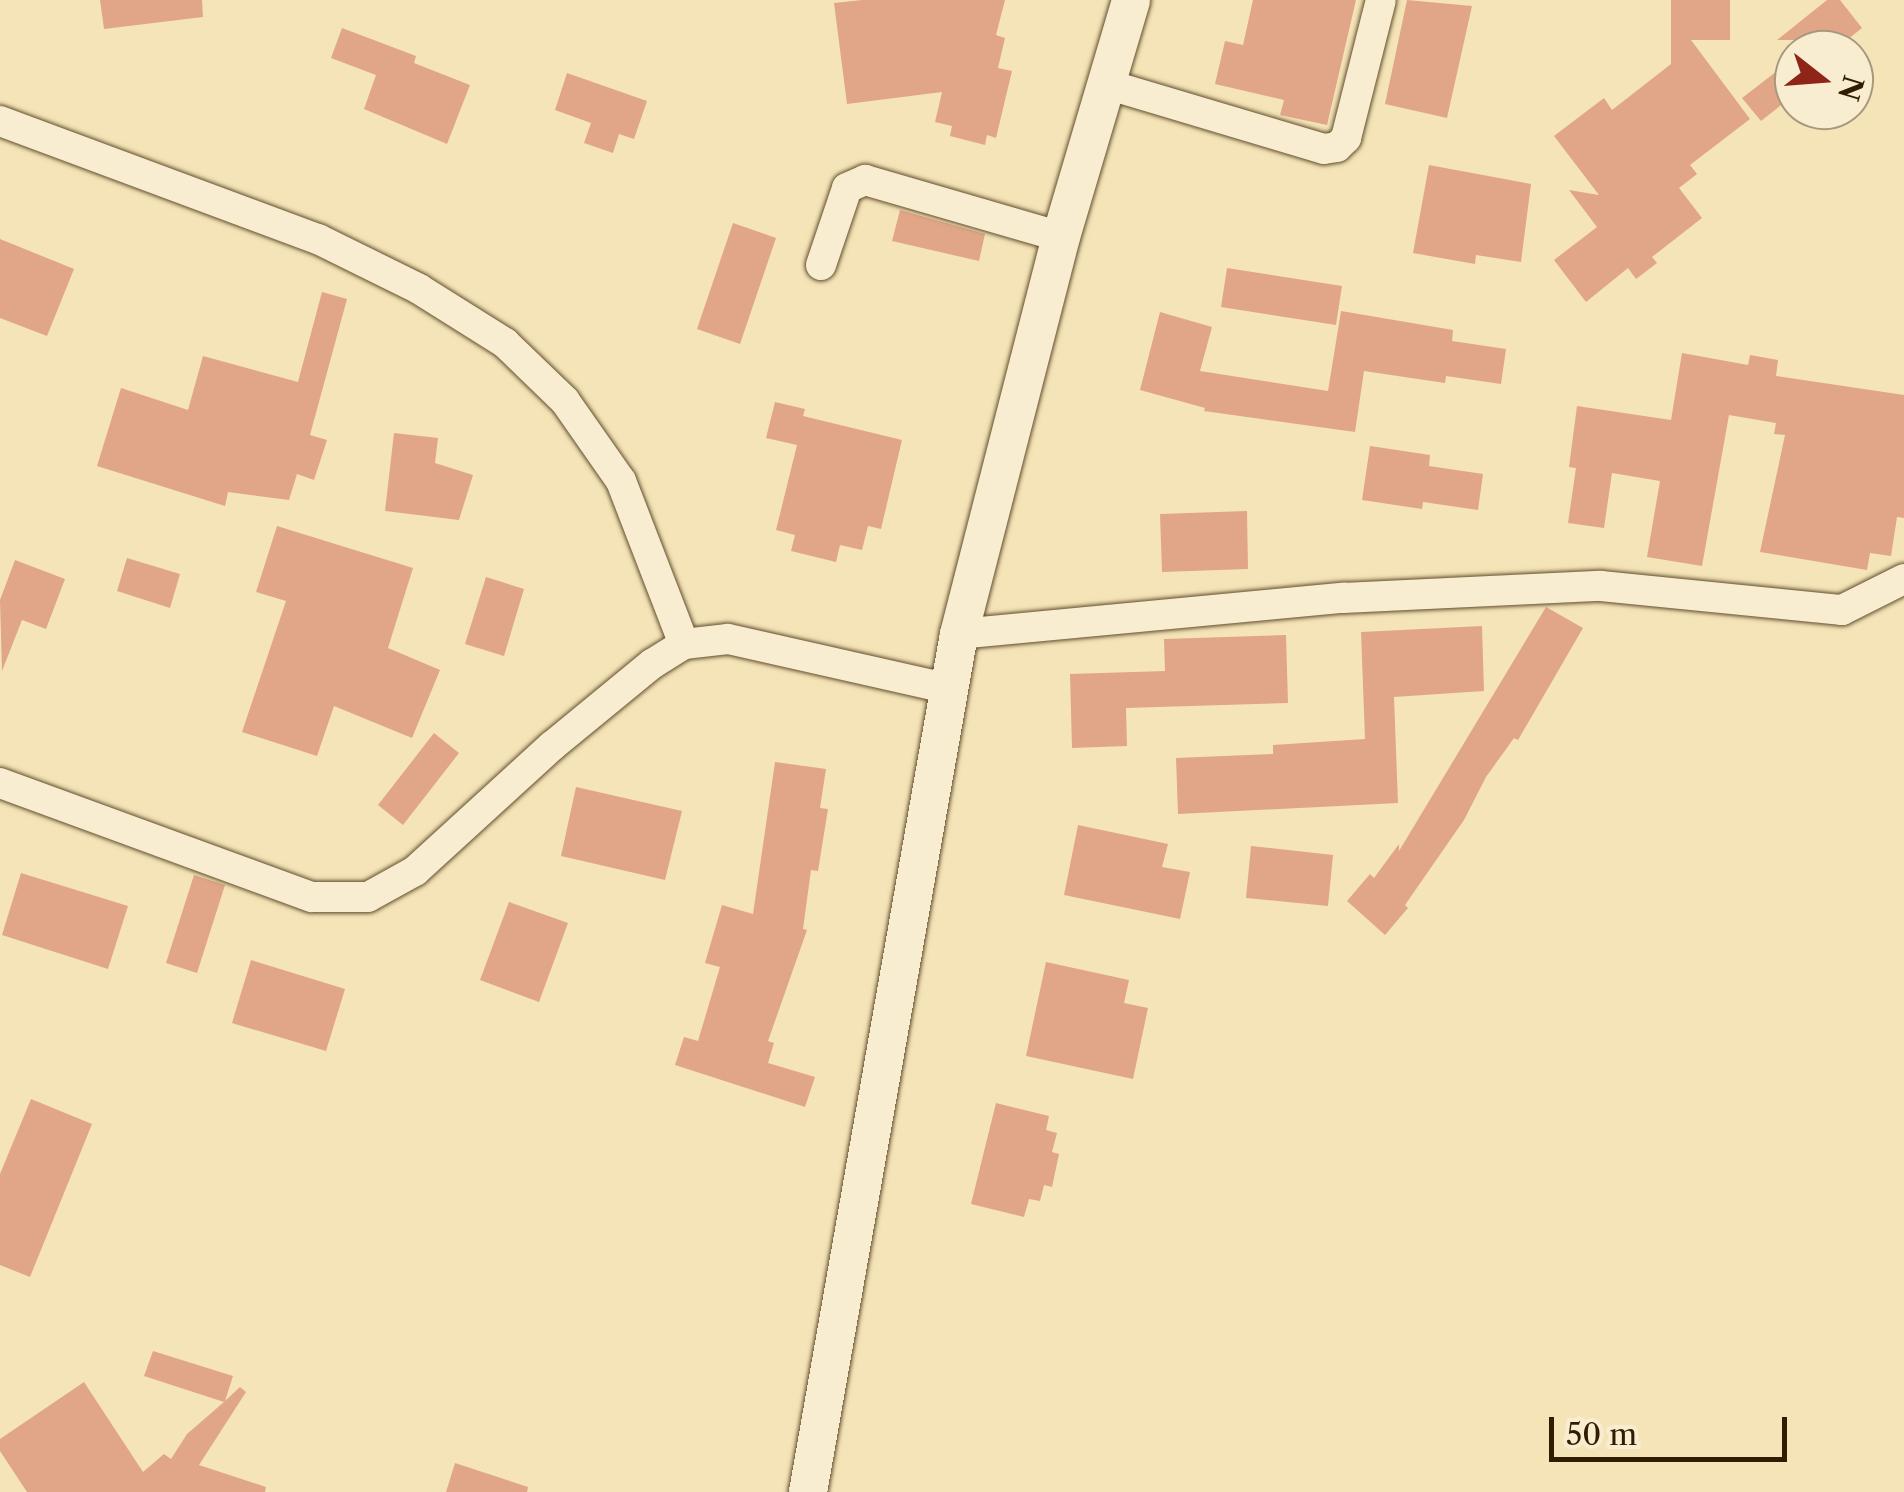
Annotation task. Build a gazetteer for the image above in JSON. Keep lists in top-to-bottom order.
{
  "scale_bar": "50 m",
  "north": "right"
}
